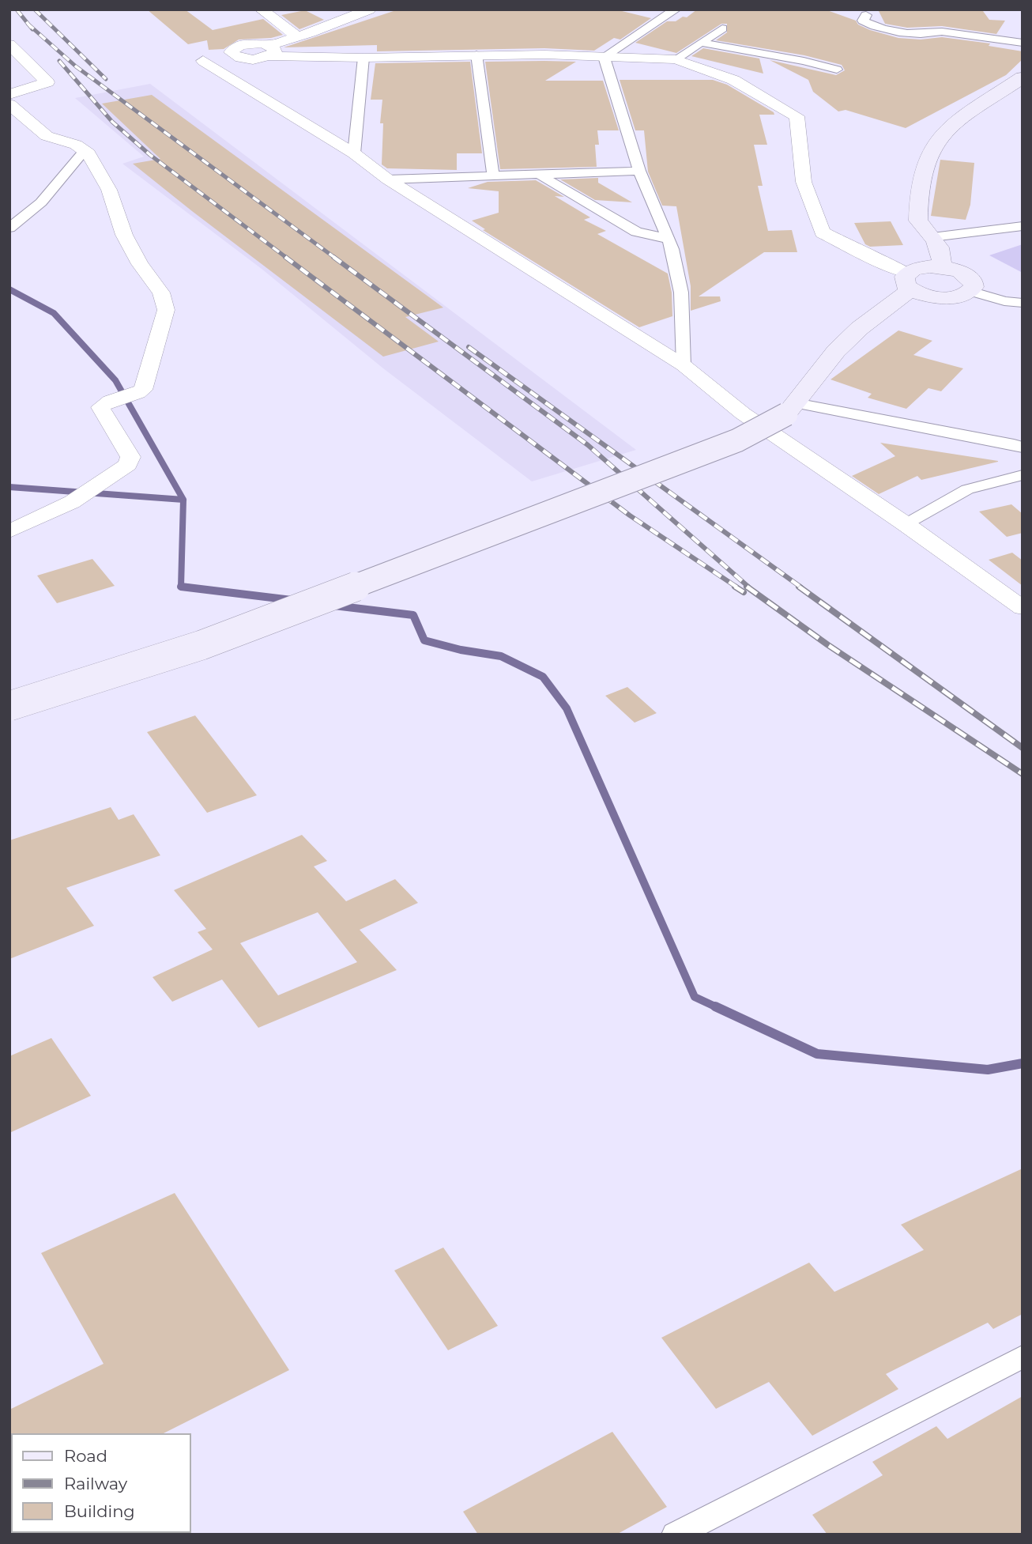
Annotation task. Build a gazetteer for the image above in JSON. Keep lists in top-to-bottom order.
{
  "legend": ["Road", "Railway", "Building"]
}
